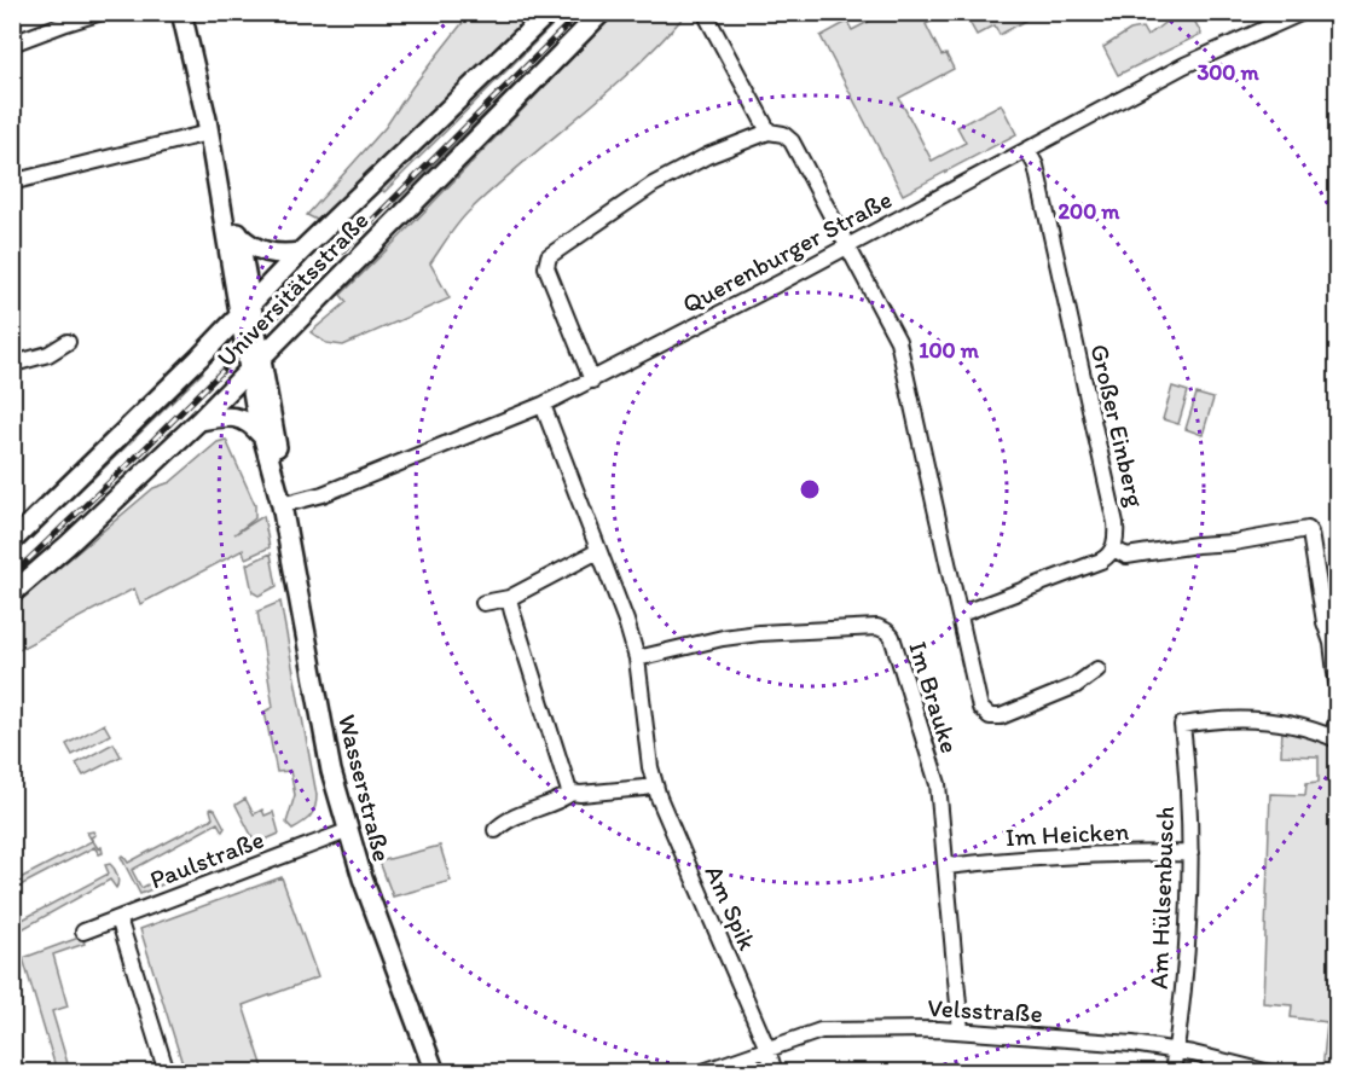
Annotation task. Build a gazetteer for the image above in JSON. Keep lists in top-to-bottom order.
{
  "streets": {
    "main road": ["Universitätsstraße", "Wasserstraße"],
    "street": [
      "Querenburger Straße",
      "Großer Einberg",
      "Im Brauke",
      "Im Heicken",
      "Paulstraße",
      "Am Hülsenbusch",
      "Am Spik",
      "Velsstraße"
    ]
  },
  "crossings": [
    ["Querenburger Straße", "Großer Einberg"],
    ["Querenburger Straße", "Wasserstraße"],
    ["Querenburger Straße", "Am Spik"],
    ["Universitätsstraße", "Wasserstraße"],
    ["Im Brauke", "Im Heicken"],
    ["Im Brauke", "Am Spik"],
    ["Im Brauke", "Velsstraße"],
    ["Wasserstraße", "Paulstraße"],
    ["Im Heicken", "Am Hülsenbusch"],
    ["Am Hülsenbusch", "Velsstraße"],
    ["Am Spik", "Velsstraße"]
  ],
  "rings": ["300 m", "200 m", "100 m"]
}
